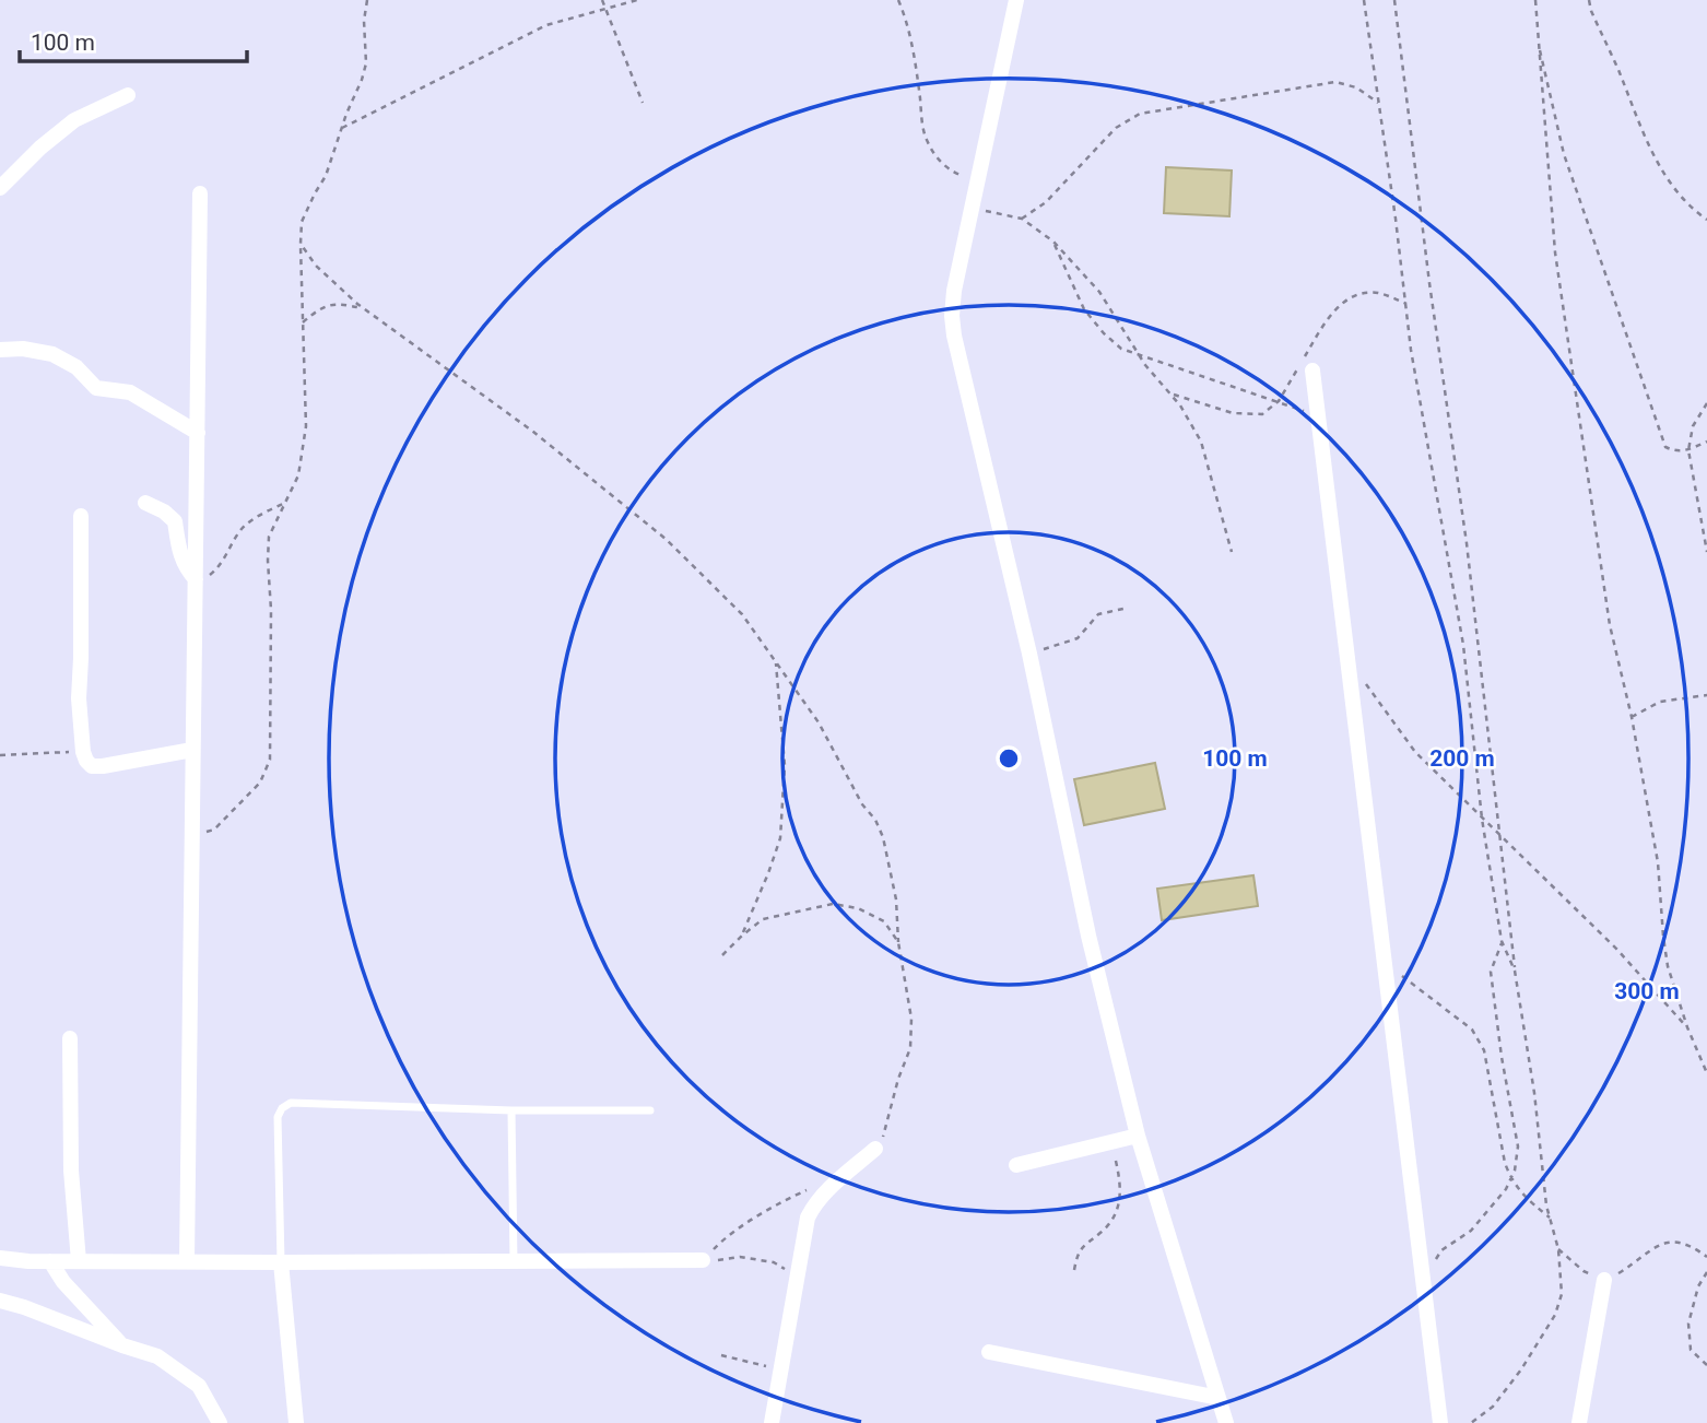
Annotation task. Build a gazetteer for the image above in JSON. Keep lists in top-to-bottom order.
{
  "scale_bar": "100 m",
  "rings": ["100 m", "200 m", "300 m"]
}
